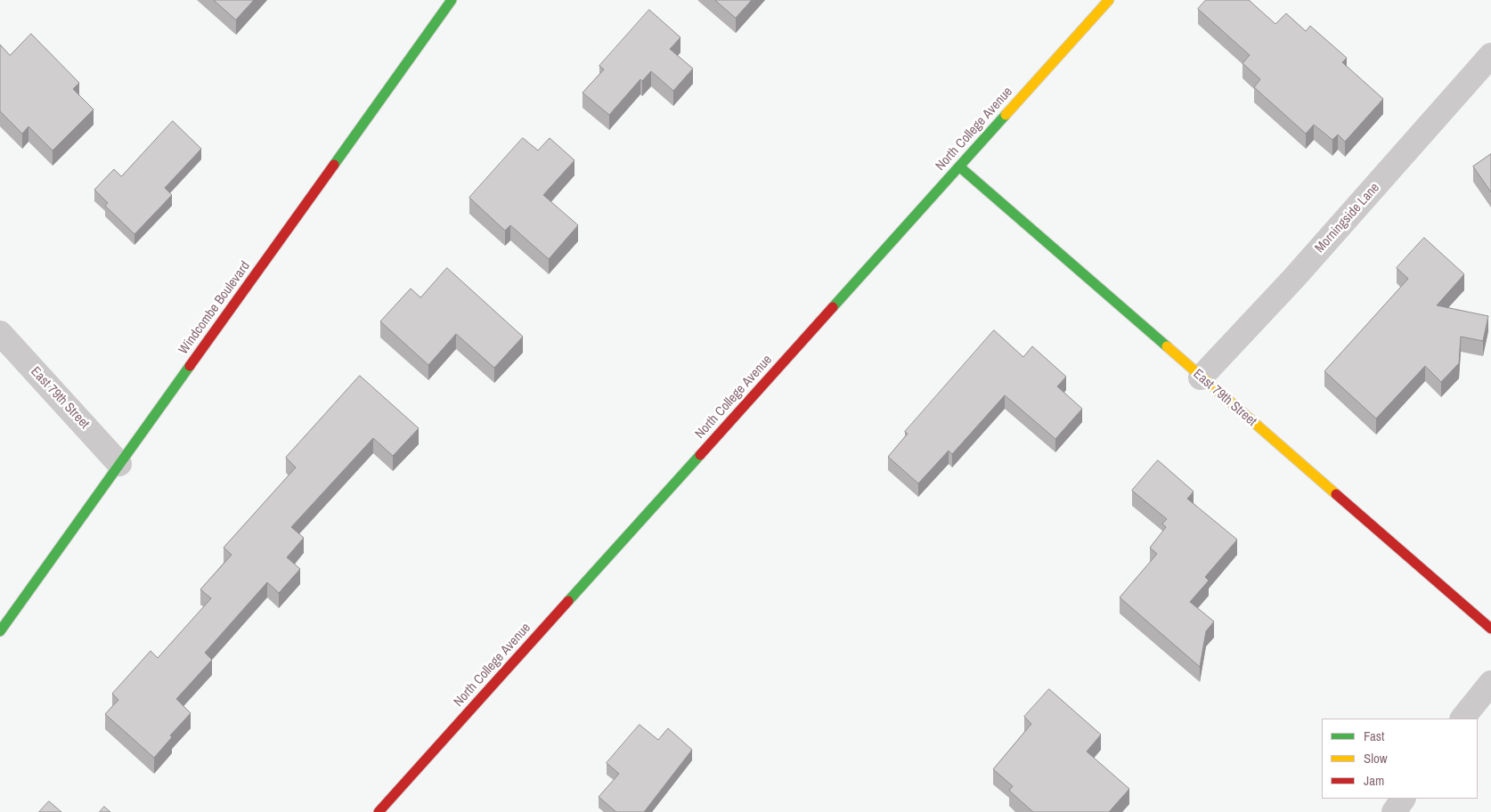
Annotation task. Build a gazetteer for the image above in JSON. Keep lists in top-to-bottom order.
{
  "streets": {
    "street": [
      "North College Avenue",
      "Morningside Lane",
      "Windcombe Boulevard",
      "East 79th Street"
    ]
  },
  "crossings": [
    ["North College Avenue", "East 79th Street"],
    ["Morningside Lane", "East 79th Street"],
    ["Windcombe Boulevard", "East 79th Street"]
  ],
  "legend": ["Fast", "Slow", "Jam"]
}
